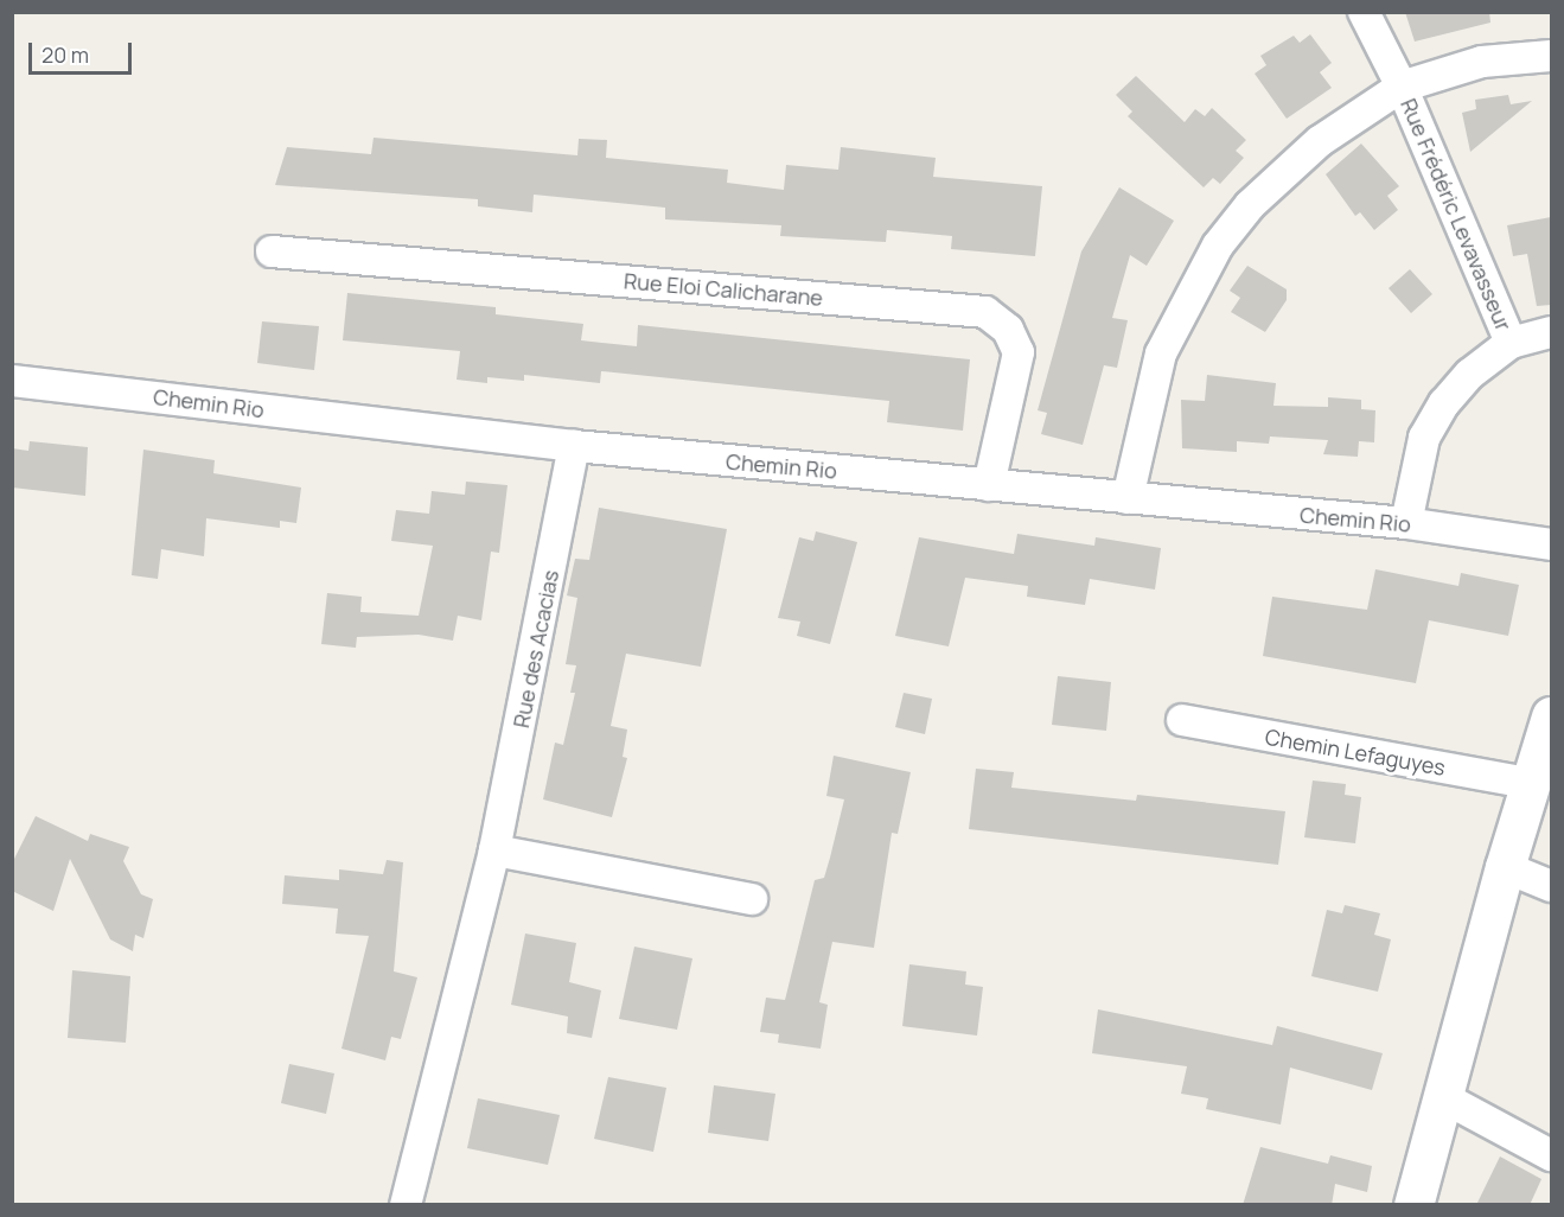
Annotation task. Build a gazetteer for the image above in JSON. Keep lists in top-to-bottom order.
{
  "streets": {
    "street": [
      "Rue Frédéric Levavasseur",
      "Rue Eloi Calicharane",
      "Chemin Rio",
      "Rue des Acacias",
      "Chemin Lefaguyes"
    ]
  },
  "crossings": [
    ["Rue Frédéric Levavasseur", "Chemin Rio"],
    ["Rue Eloi Calicharane", "Chemin Rio"],
    ["Chemin Rio", "Rue des Acacias"]
  ],
  "scale_bar": "20 m"
}
